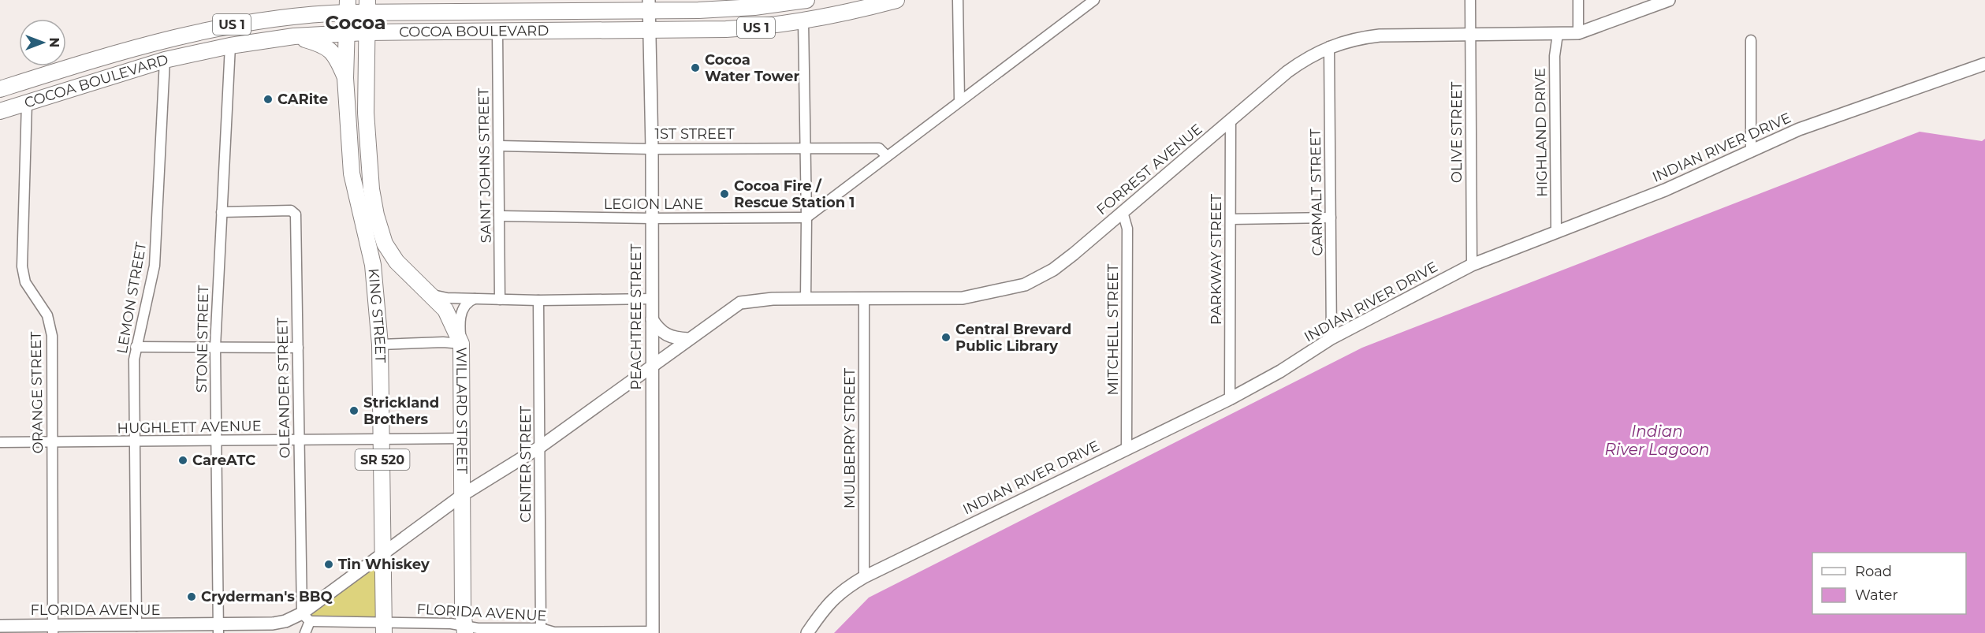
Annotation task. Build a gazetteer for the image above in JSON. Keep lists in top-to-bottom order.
{
  "streets": {
    "main road": [
      "US 1",
      "COCOA BOULEVARD",
      "KING STREET",
      "WILLARD STREET",
      "SR 520"
    ],
    "street": [
      "OLIVE STREET",
      "HIGHLAND DRIVE",
      "1ST STREET",
      "INDIAN RIVER DRIVE",
      "SAINT JOHNS STREET",
      "FORREST AVENUE",
      "CARMALT STREET",
      "LEGION LANE",
      "PARKWAY STREET",
      "LEMON STREET",
      "PEACHTREE STREET",
      "MITCHELL STREET",
      "STONE STREET",
      "OLEANDER STREET",
      "ORANGE STREET",
      "HUGHLETT AVENUE",
      "MULBERRY STREET",
      "CENTER STREET",
      "FLORIDA AVENUE"
    ]
  },
  "crossings": [
    ["COCOA BOULEVARD", "SAINT JOHNS STREET"],
    ["COCOA BOULEVARD", "LEMON STREET"],
    ["COCOA BOULEVARD", "KING STREET"],
    ["COCOA BOULEVARD", "PEACHTREE STREET"],
    ["COCOA BOULEVARD", "STONE STREET"],
    ["COCOA BOULEVARD", "ORANGE STREET"],
    ["COCOA BOULEVARD", "WILLARD STREET"],
    ["OLIVE STREET", "INDIAN RIVER DRIVE"],
    ["OLIVE STREET", "FORREST AVENUE"],
    ["HIGHLAND DRIVE", "INDIAN RIVER DRIVE"],
    ["HIGHLAND DRIVE", "FORREST AVENUE"],
    ["1ST STREET", "SAINT JOHNS STREET"],
    ["1ST STREET", "PEACHTREE STREET"],
    ["INDIAN RIVER DRIVE", "CARMALT STREET"],
    ["INDIAN RIVER DRIVE", "PARKWAY STREET"],
    ["INDIAN RIVER DRIVE", "MITCHELL STREET"],
    ["INDIAN RIVER DRIVE", "MULBERRY STREET"],
    ["SAINT JOHNS STREET", "LEGION LANE"],
    ["FORREST AVENUE", "CARMALT STREET"],
    ["FORREST AVENUE", "PARKWAY STREET"],
    ["FORREST AVENUE", "KING STREET"],
    ["FORREST AVENUE", "PEACHTREE STREET"],
    ["FORREST AVENUE", "MITCHELL STREET"],
    ["FORREST AVENUE", "OLEANDER STREET"],
    ["FORREST AVENUE", "WILLARD STREET"],
    ["FORREST AVENUE", "MULBERRY STREET"],
    ["FORREST AVENUE", "CENTER STREET"],
    ["FORREST AVENUE", "FLORIDA AVENUE"],
    ["LEGION LANE", "PEACHTREE STREET"],
    ["LEMON STREET", "HUGHLETT AVENUE"],
    ["LEMON STREET", "FLORIDA AVENUE"],
    ["KING STREET", "HUGHLETT AVENUE"],
    ["KING STREET", "FLORIDA AVENUE"],
    ["PEACHTREE STREET", "FLORIDA AVENUE"],
    ["STONE STREET", "OLEANDER STREET"],
    ["STONE STREET", "HUGHLETT AVENUE"],
    ["STONE STREET", "FLORIDA AVENUE"],
    ["OLEANDER STREET", "HUGHLETT AVENUE"],
    ["OLEANDER STREET", "FLORIDA AVENUE"],
    ["ORANGE STREET", "HUGHLETT AVENUE"],
    ["ORANGE STREET", "FLORIDA AVENUE"],
    ["WILLARD STREET", "HUGHLETT AVENUE"],
    ["WILLARD STREET", "FLORIDA AVENUE"],
    ["CENTER STREET", "FLORIDA AVENUE"]
  ],
  "districts": ["Cocoa"],
  "water": ["Indian River Lagoon"],
  "places": [
    "Cocoa Water Tower",
    "CARite",
    "Cocoa Fire / Rescue Station 1",
    "Central Brevard Public Library",
    "Strickland Brothers",
    "CareATC",
    "Tin Whiskey",
    "Cryderman's BBQ"
  ],
  "legend": ["Road", "Water"],
  "north": "right"
}
